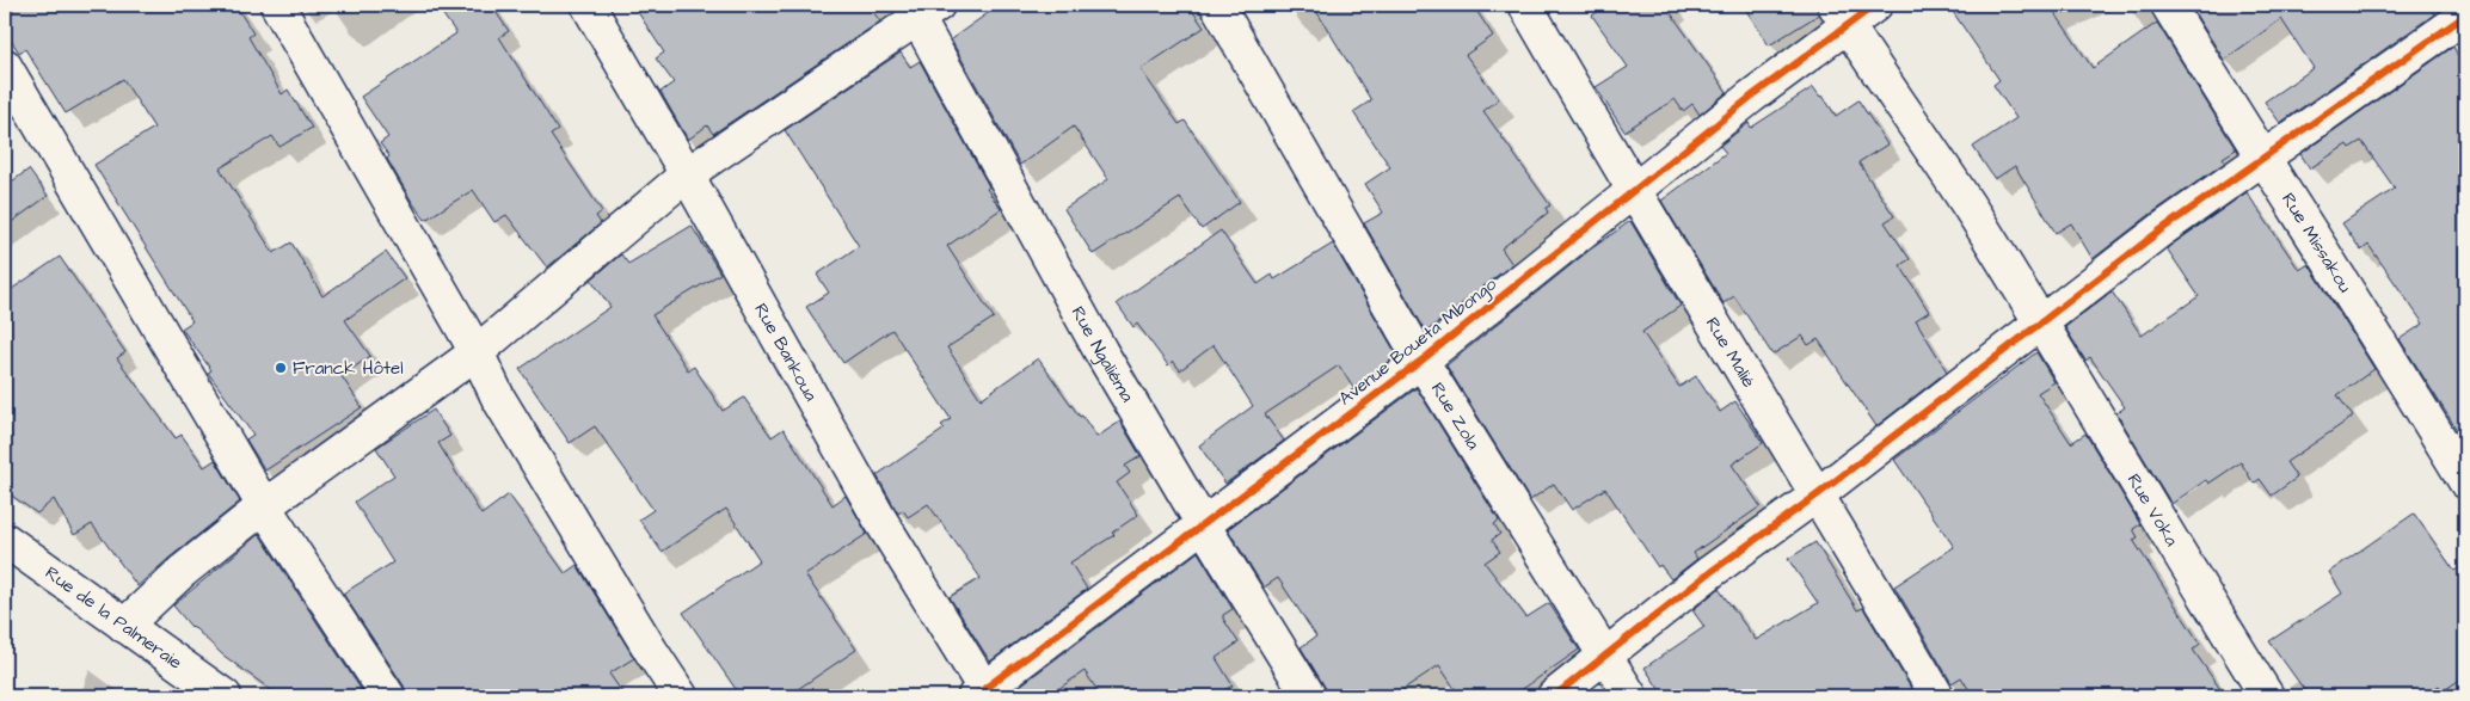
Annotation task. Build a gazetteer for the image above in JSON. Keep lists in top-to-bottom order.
{
  "streets": {
    "street": [
      "Rue Missakou",
      "Avenue Boueta Mbongo",
      "Rue Malié",
      "Rue Bankoua",
      "Rue Ngaliéma",
      "Rue Zola",
      "Rue Voka",
      "Rue de la Palmeraie"
    ]
  },
  "crossings": [
    ["Avenue Boueta Mbongo", "Rue Malié"],
    ["Avenue Boueta Mbongo", "Rue Bankoua"],
    ["Avenue Boueta Mbongo", "Rue Ngaliéma"],
    ["Avenue Boueta Mbongo", "Rue Zola"],
    ["Avenue Boueta Mbongo", "Rue Voka"]
  ],
  "places": ["Franck Hôtel"]
}
